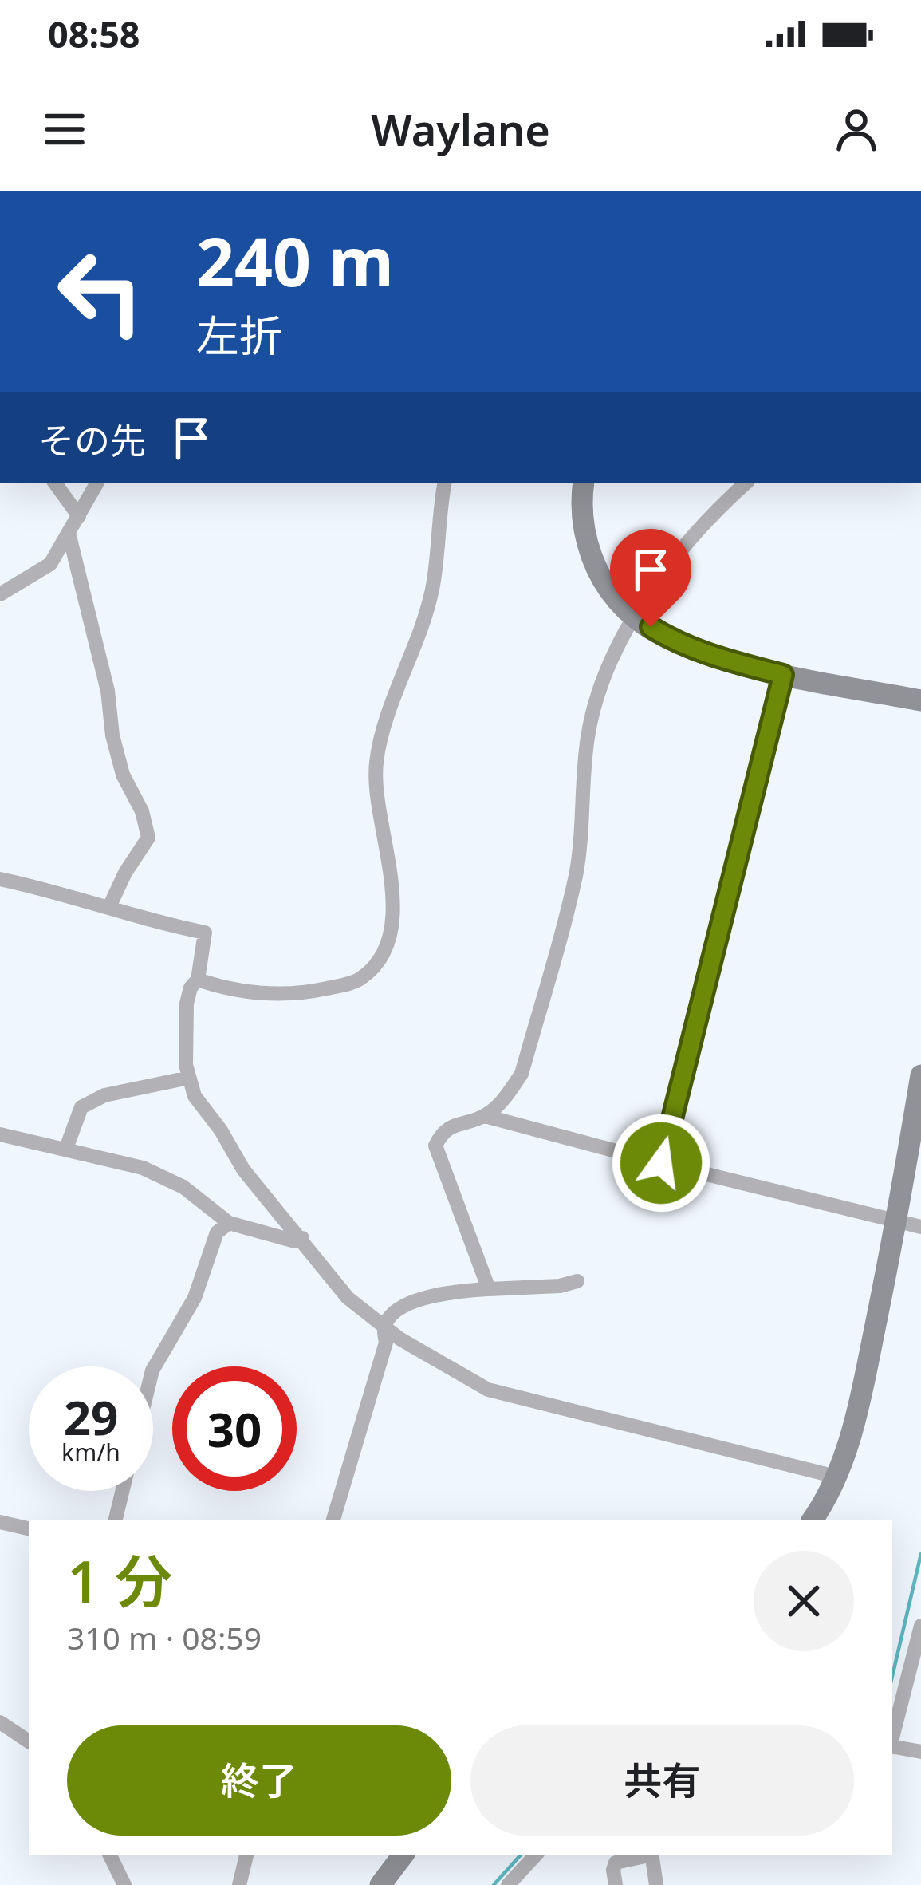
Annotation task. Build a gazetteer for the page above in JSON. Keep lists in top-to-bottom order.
{
  "page": {
    "status": "08:58",
    "header": "Waylane",
    "turn": ["240 m", "左折"],
    "then": "その先",
    "speed": "29 km/h",
    "limit": "30",
    "heading": ["1 分", "310 m · 08:59"],
    "buttons": ["終了", "共有"]
  }
}
